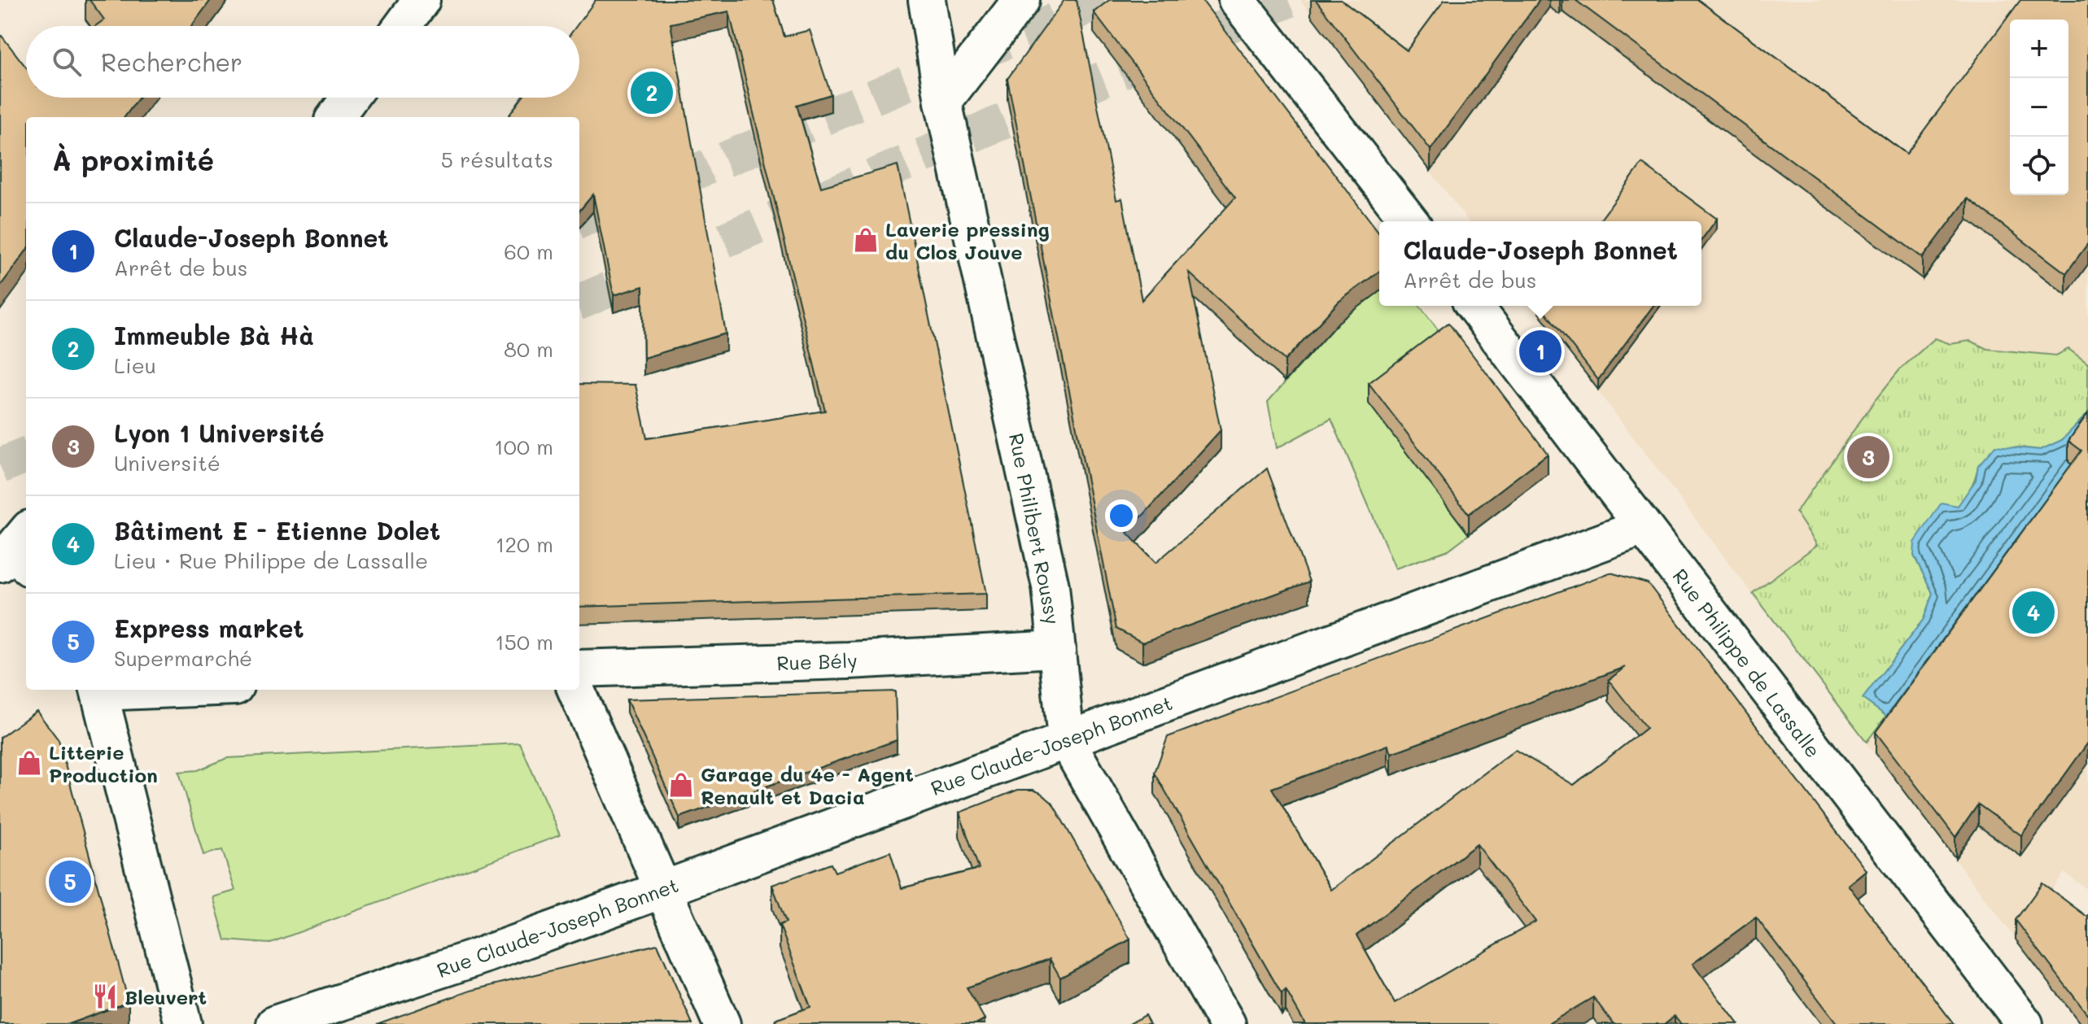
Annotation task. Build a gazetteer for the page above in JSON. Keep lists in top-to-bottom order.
{
  "streets": {
    "street": [
      "Rue Philibert Roussy",
      "Rue Bély",
      "Rue Philippe de Lassalle",
      "Rue Claude-Joseph Bonnet"
    ]
  },
  "crossings": [
    ["Rue Philibert Roussy", "Rue Bély"],
    ["Rue Philibert Roussy", "Rue Claude-Joseph Bonnet"],
    ["Rue Philippe de Lassalle", "Rue Claude-Joseph Bonnet"]
  ],
  "places": {
    "shop": ["Laverie pressing du Clos Jouve", "Litterie Production", "Garage du 4e - Agent Renault et Dacia"],
    "restaurant": ["Bleuvert"]
  },
  "page": {
    "map_buttons": ["+", "−"],
    "search": "Rechercher",
    "pins": [
      "2",
      "1",
      "3",
      "4",
      "5"
    ],
    "heading": ["À proximité", "5 résultats"],
    "list": [
      {
        "mark": "1",
        "name": "Claude-Joseph Bonnet",
        "note": "Arrêt de bus",
        "value": "60 m"
      },
      {
        "mark": "2",
        "name": "Immeuble Bà Hà",
        "note": "Lieu",
        "value": "80 m"
      },
      {
        "mark": "3",
        "name": "Lyon 1 Université",
        "note": "Université",
        "value": "100 m"
      },
      {
        "mark": "4",
        "name": "Bâtiment E - Etienne Dolet",
        "note": "Lieu · Rue Philippe de Lassalle",
        "value": "120 m"
      },
      {
        "mark": "5",
        "name": "Express market",
        "note": "Supermarché",
        "value": "150 m"
      }
    ],
    "popup": ["Claude-Joseph Bonnet", "Arrêt de bus"]
  }
}
